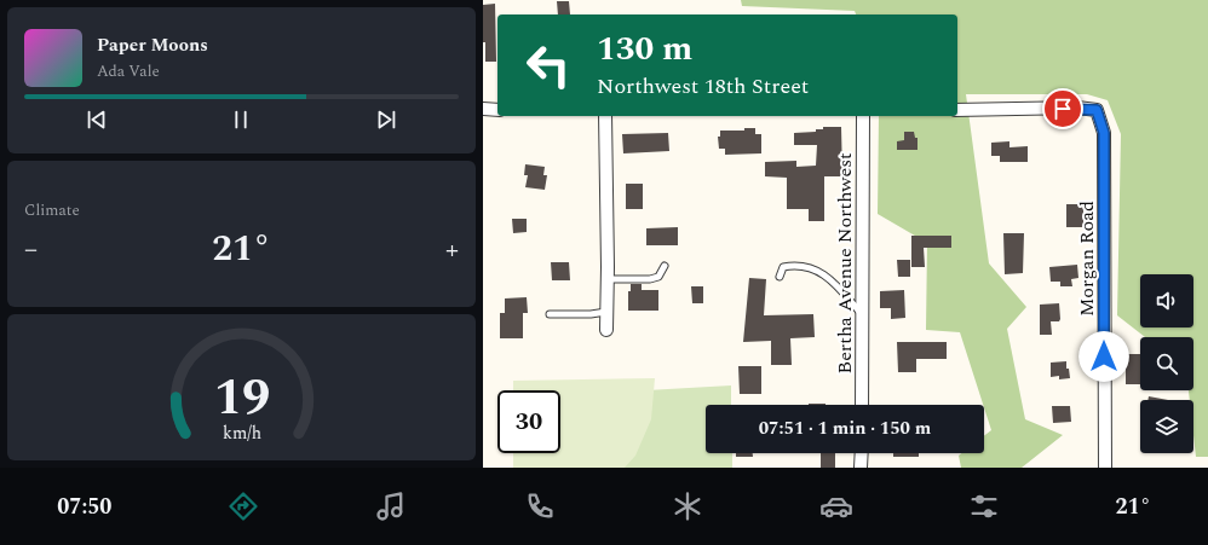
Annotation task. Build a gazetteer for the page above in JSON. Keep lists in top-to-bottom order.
{
  "streets": {
    "street": ["Morgan Road", "Bertha Avenue Northwest"]
  },
  "page": {
    "turn": ["130 m", "Northwest 18th Street"],
    "song": ["Paper Moons", "Ada Vale"],
    "tile": "Climate",
    "heat": ["−", "21°", "+"],
    "limit": "30",
    "trip": "07:51 · 1 min · 150 m",
    "tabs": ["07:50", "21°"],
    "gauge": ["19", "km/h"]
  }
}
